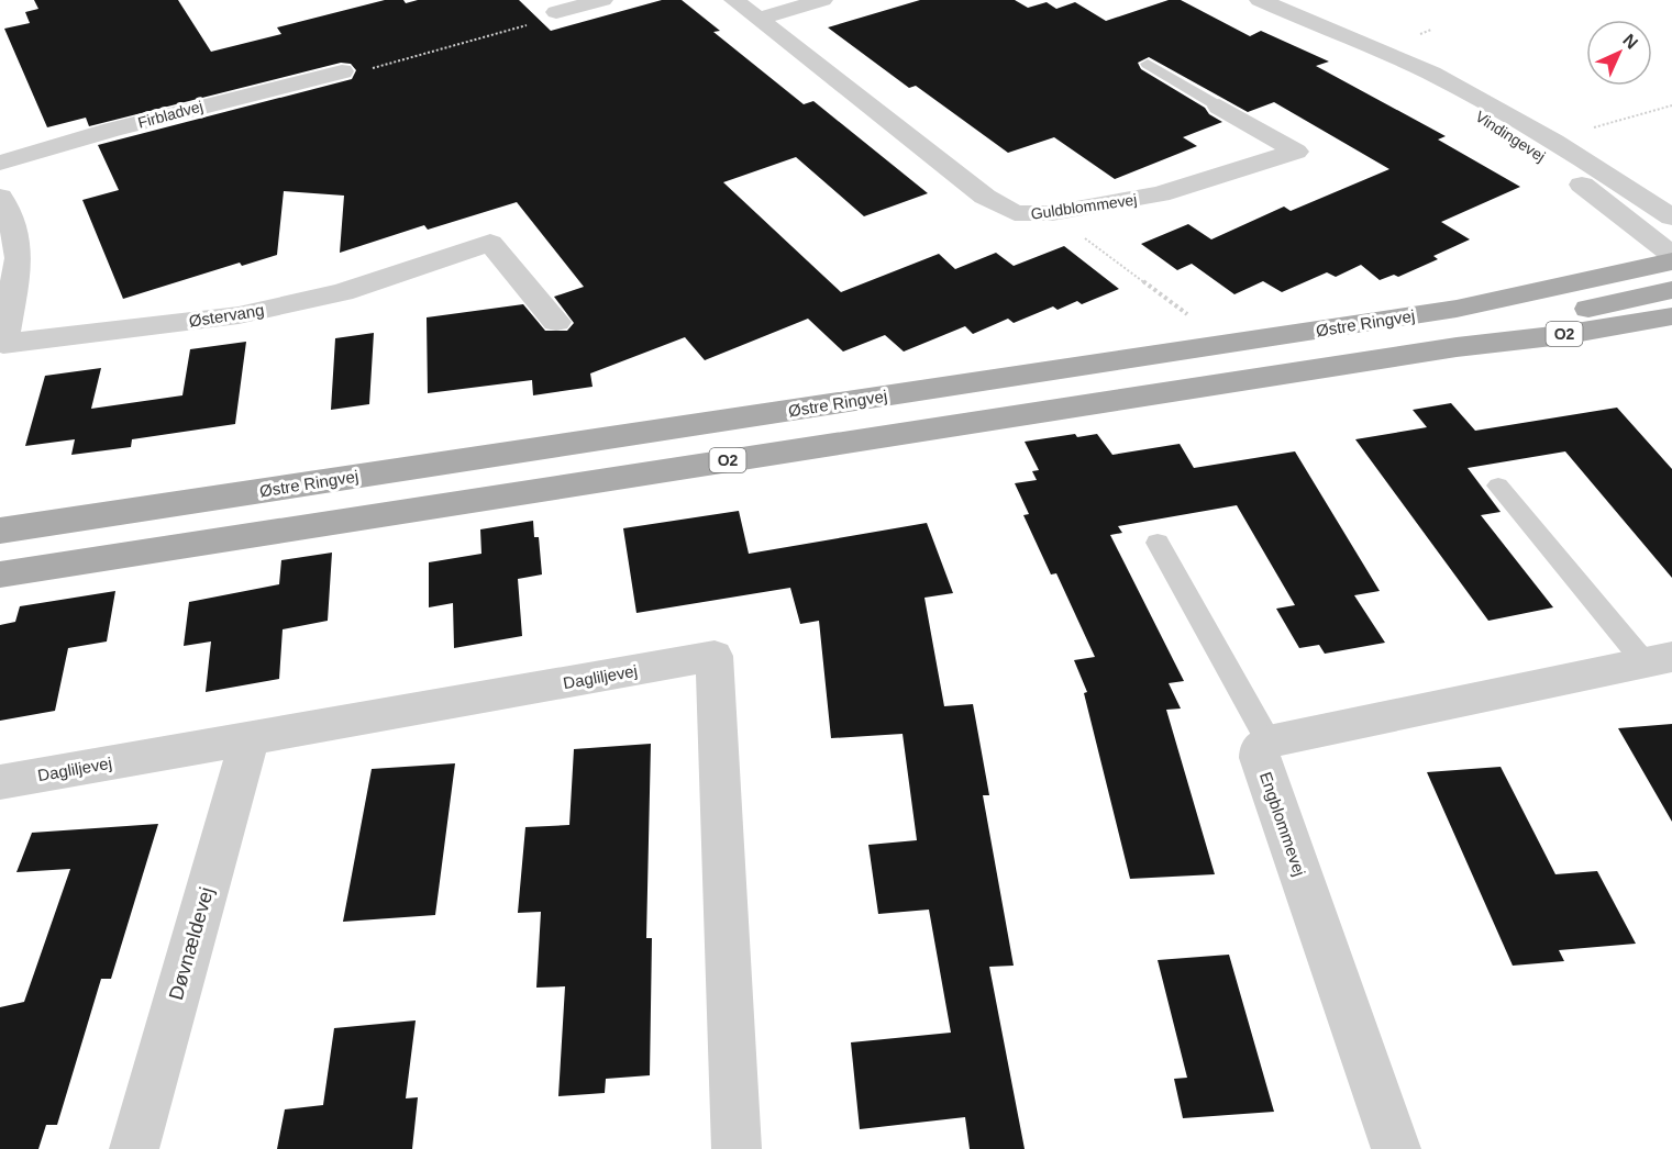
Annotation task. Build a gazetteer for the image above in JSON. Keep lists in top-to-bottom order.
{
  "streets": {
    "main road": ["Østre Ringvej", "O2"],
    "street": [
      "Firbladvej",
      "Vindingevej",
      "Guldblommevej",
      "Østervang",
      "Dagliljevej",
      "Engblommevej",
      "Døvnældevej"
    ]
  },
  "crossings": [
    ["Dagliljevej", "Døvnældevej"]
  ],
  "north": "top right"
}
